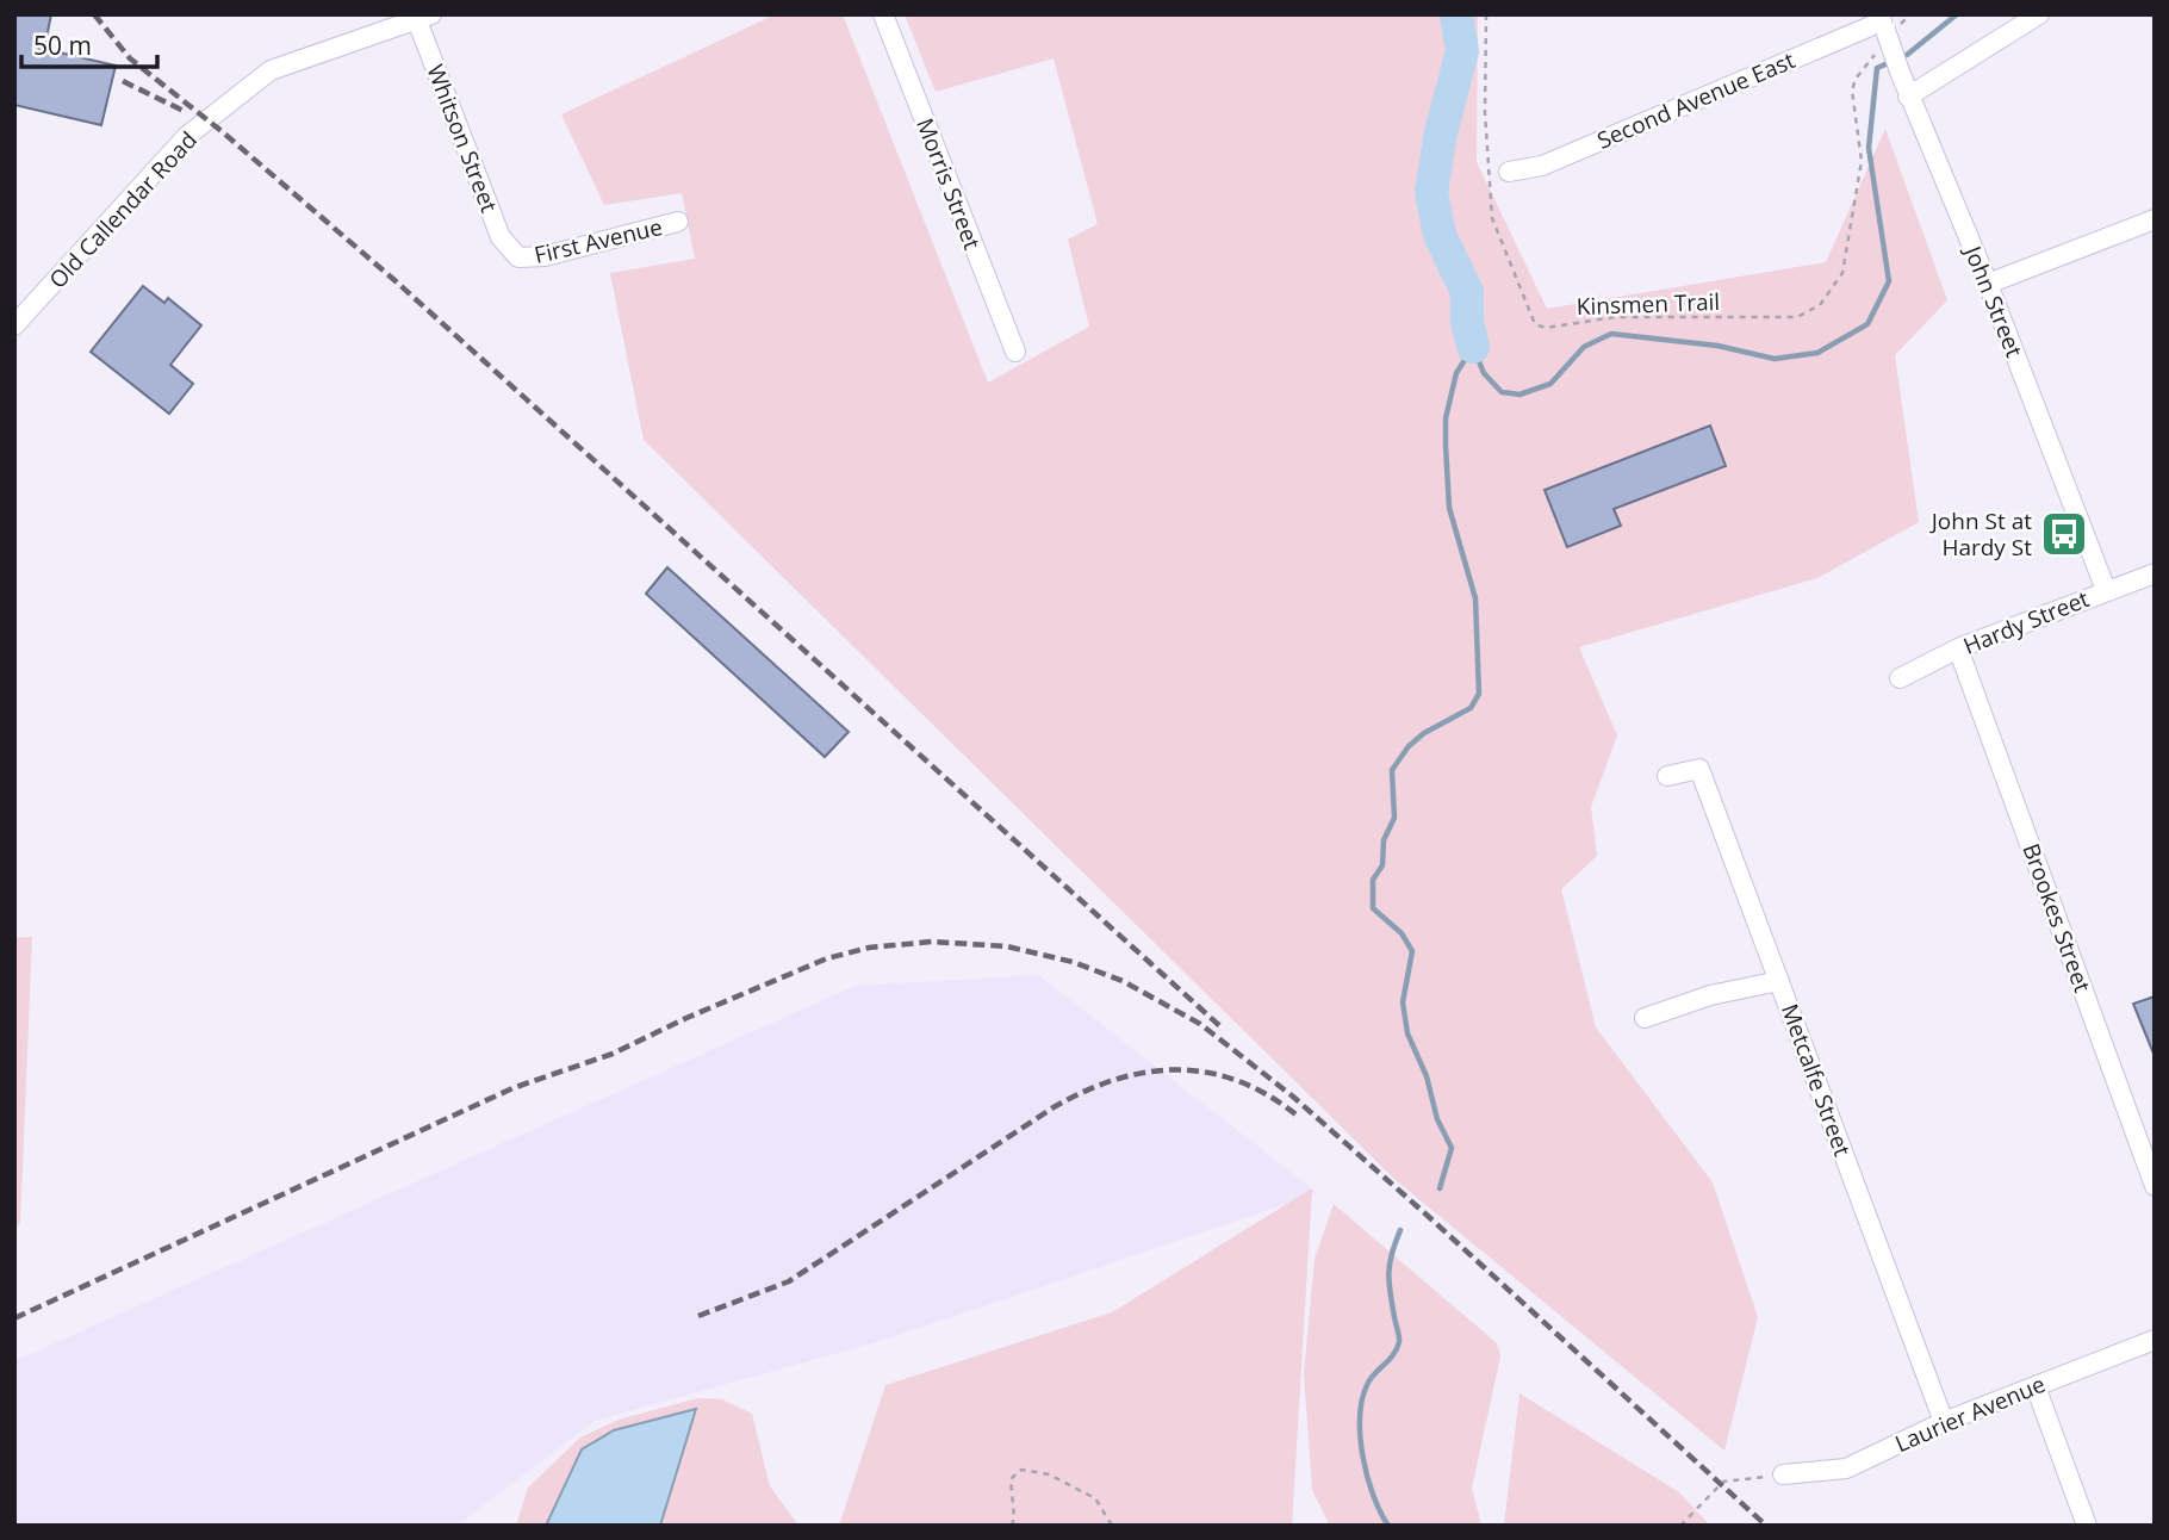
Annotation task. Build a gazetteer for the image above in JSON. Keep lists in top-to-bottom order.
{
  "streets": {
    "street": [
      "Second Avenue East",
      "Whitson Street",
      "Morris Street",
      "Old Callendar Road",
      "First Avenue",
      "John Street",
      "Hardy Street",
      "Brookes Street",
      "Metcalfe Street",
      "Laurier Avenue"
    ],
    "path": ["Kinsmen Trail"]
  },
  "crossings": [
    ["Second Avenue East", "John Street"],
    ["Whitson Street", "Old Callendar Road"],
    ["Whitson Street", "First Avenue"],
    ["John Street", "Hardy Street"],
    ["Hardy Street", "Brookes Street"],
    ["Metcalfe Street", "Laurier Avenue"]
  ],
  "places": {
    "bus stop": ["John St at Hardy St"]
  },
  "scale_bar": "50 m"
}
